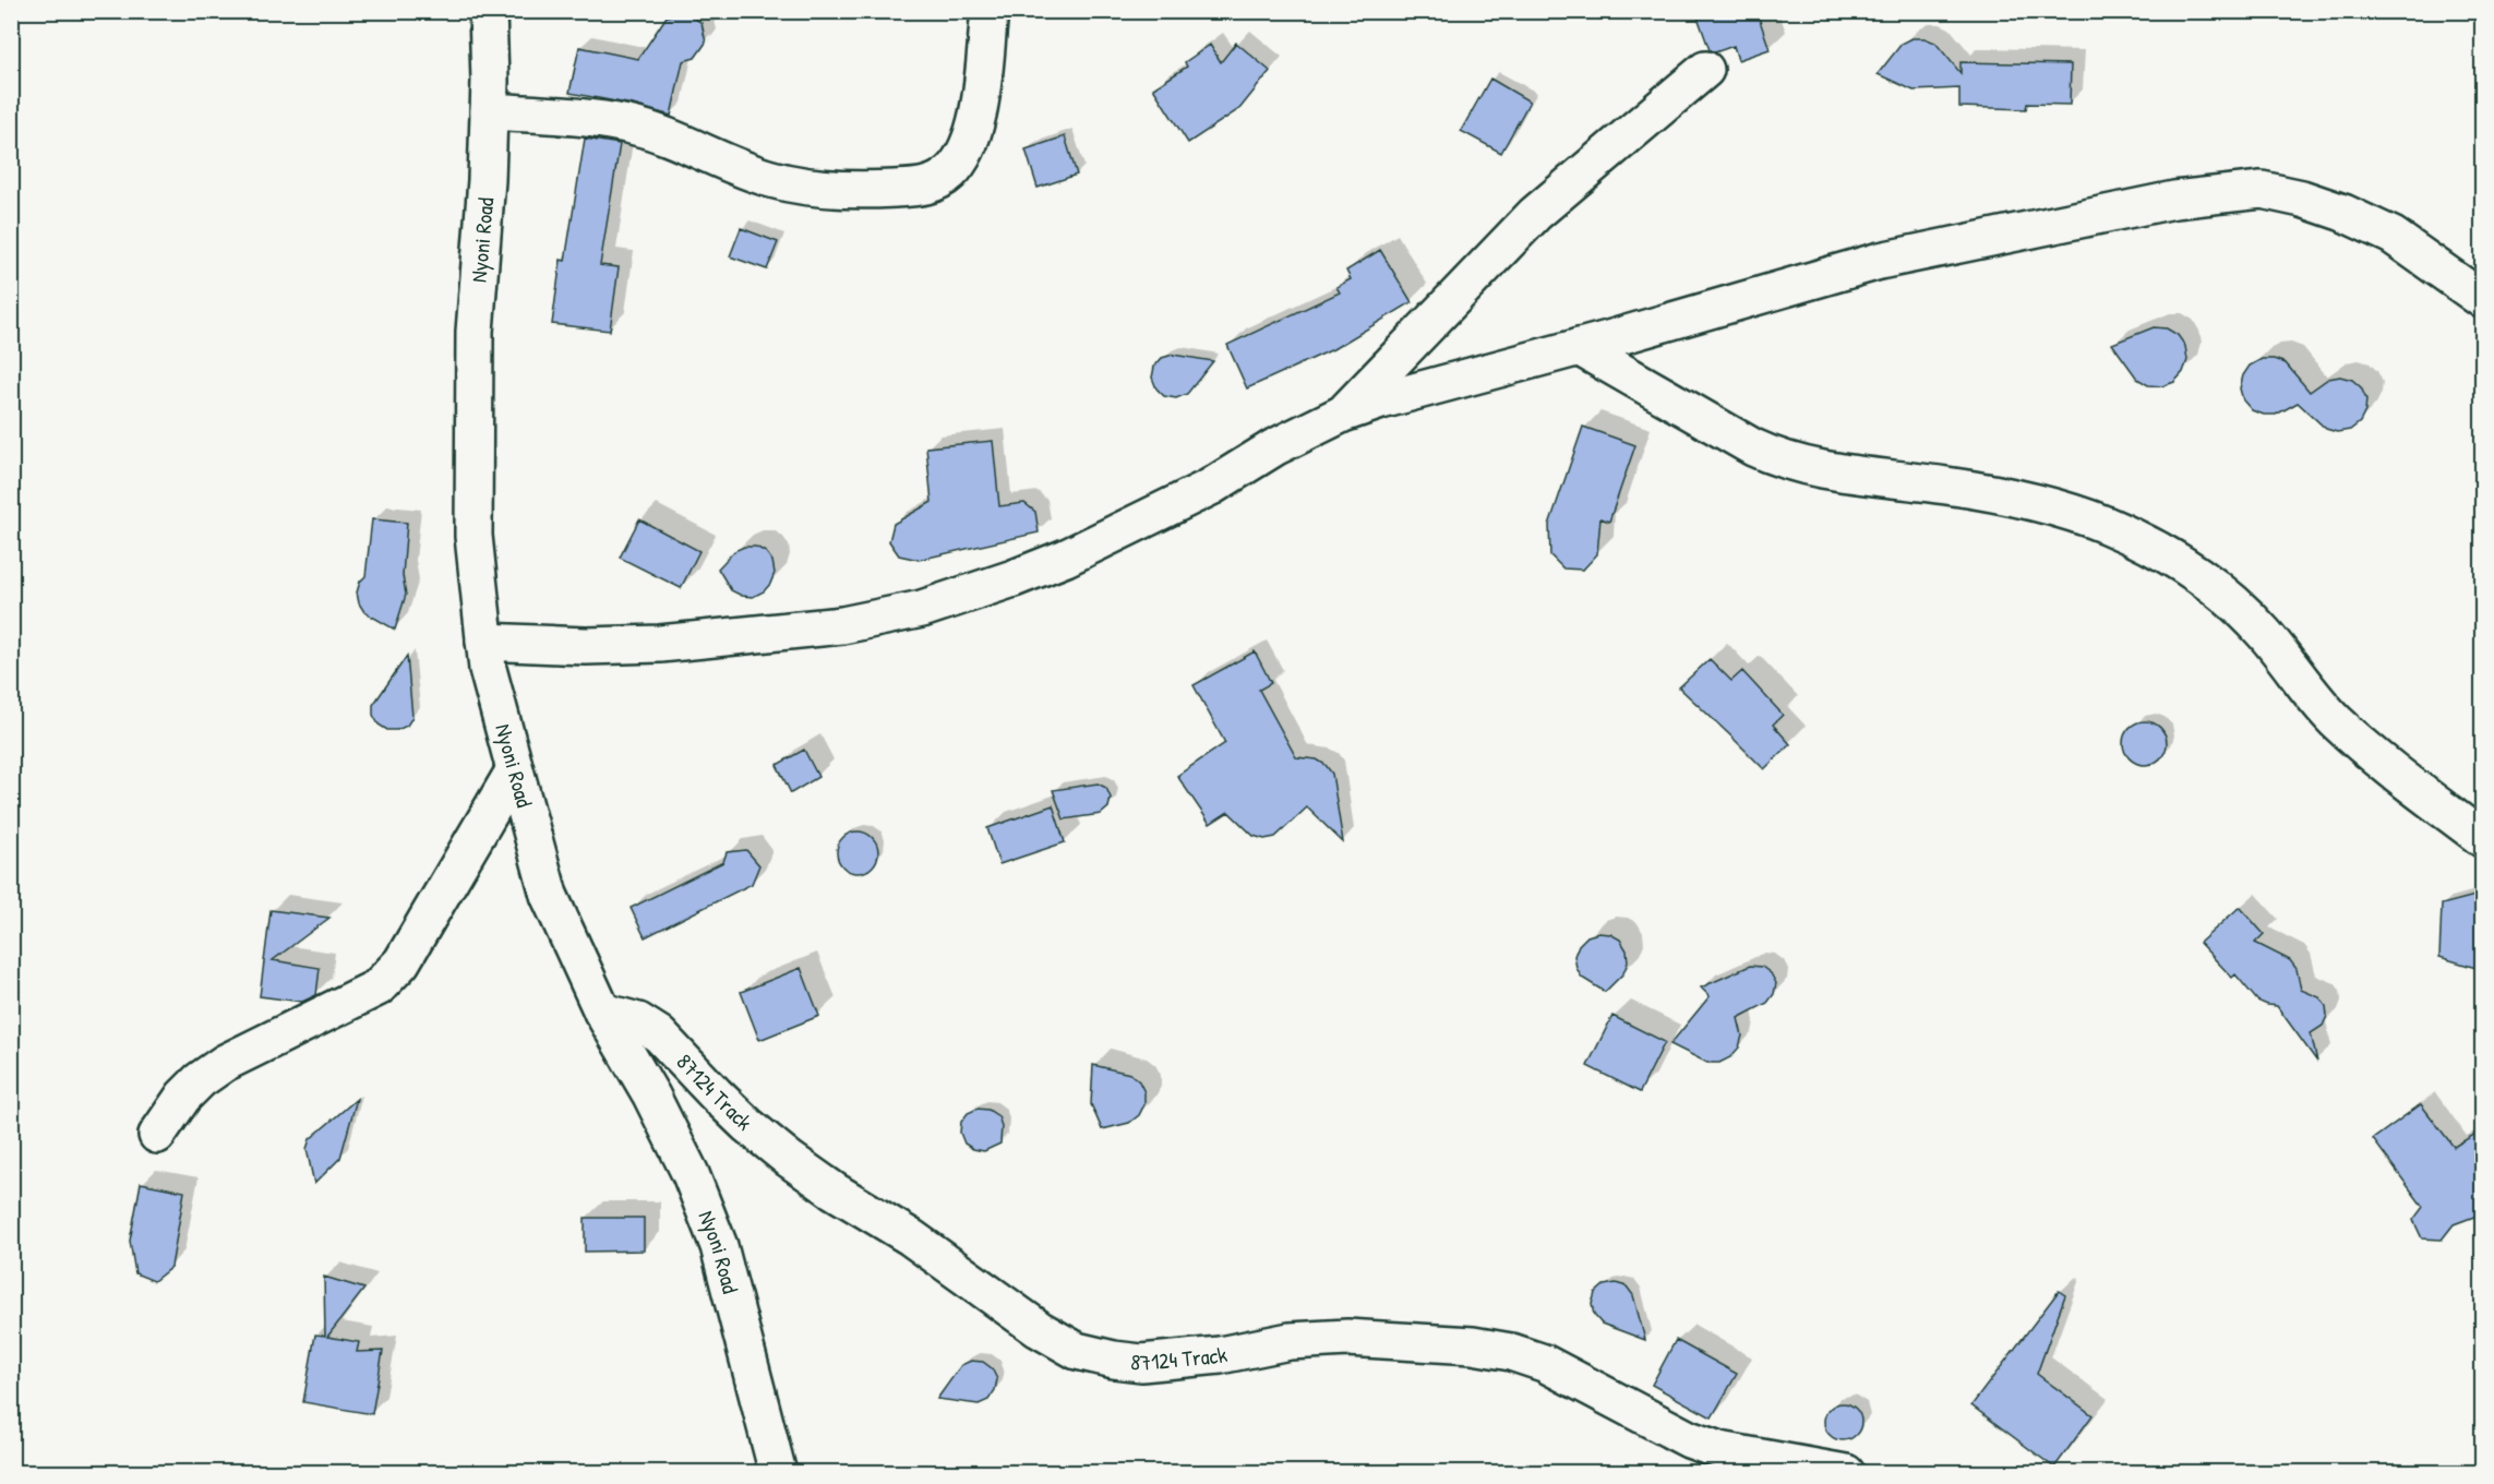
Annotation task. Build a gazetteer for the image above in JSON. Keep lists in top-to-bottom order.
{
  "streets": {
    "street": ["Nyoni Road", "87124 Track"]
  },
  "crossings": [
    ["Nyoni Road", "87124 Track"]
  ]
}
